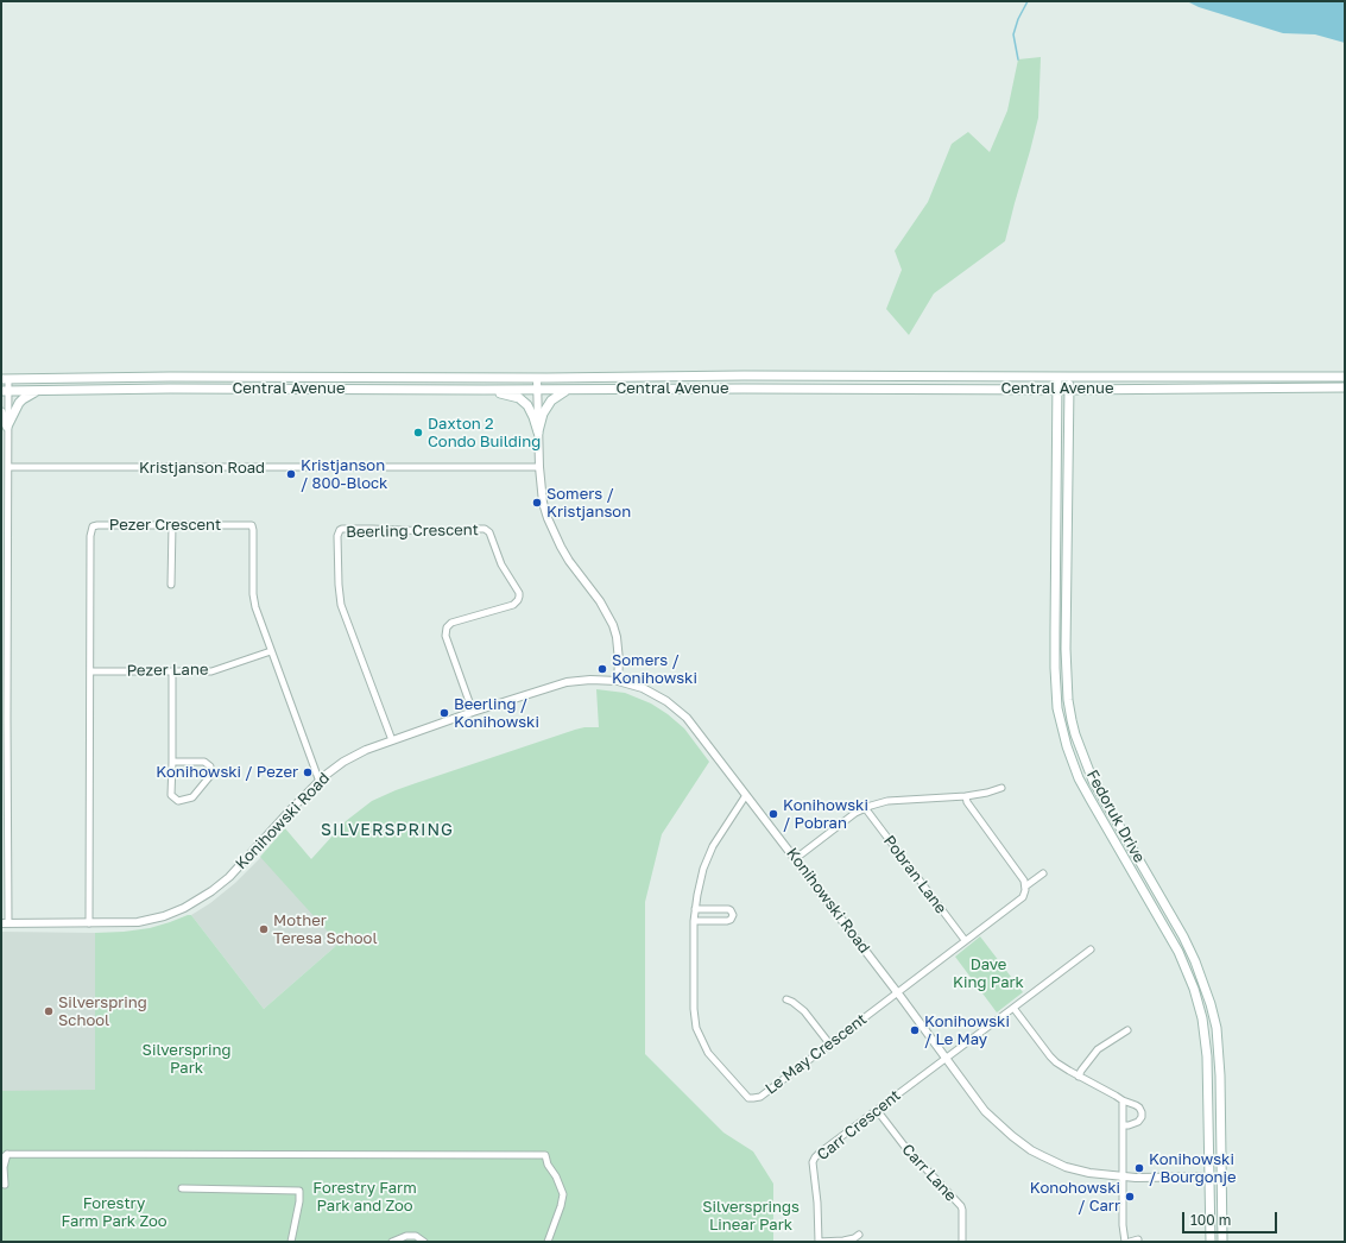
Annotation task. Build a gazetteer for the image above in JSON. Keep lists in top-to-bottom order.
{
  "streets": {
    "main road": ["Central Avenue", "Fedoruk Drive"],
    "street": [
      "Kristjanson Road",
      "Pezer Crescent",
      "Beerling Crescent",
      "Pezer Lane",
      "Konihowski Road",
      "Pobran Lane",
      "Le May Crescent",
      "Carr Crescent",
      "Carr Lane"
    ]
  },
  "crossings": [
    ["Central Avenue", "Fedoruk Drive"],
    ["Pezer Crescent", "Pezer Lane"],
    ["Pezer Crescent", "Konihowski Road"],
    ["Beerling Crescent", "Konihowski Road"],
    ["Fedoruk Drive", "Konihowski Road"],
    ["Konihowski Road", "Le May Crescent"],
    ["Konihowski Road", "Carr Crescent"],
    ["Pobran Lane", "Le May Crescent"],
    ["Carr Crescent", "Carr Lane"]
  ],
  "districts": ["SILVERSPRING"],
  "parks": [
    "Dave King Park",
    "Silverspring Park",
    "Forestry Farm Park and Zoo",
    "Forestry Farm Park Zoo",
    "Silversprings Linear Park"
  ],
  "places": [
    "Daxton 2 Condo Building",
    "Kristjanson / 800-Block",
    "Somers / Kristjanson",
    "Somers / Konihowski",
    "Beerling / Konihowski",
    "Konihowski / Pezer",
    "Konihowski / Pobran",
    "Mother Teresa School",
    "Silverspring School",
    "Konihowski / Le May",
    "Konihowski / Bourgonje",
    "Konohowski / Carr"
  ],
  "scale_bar": "100 m"
}
